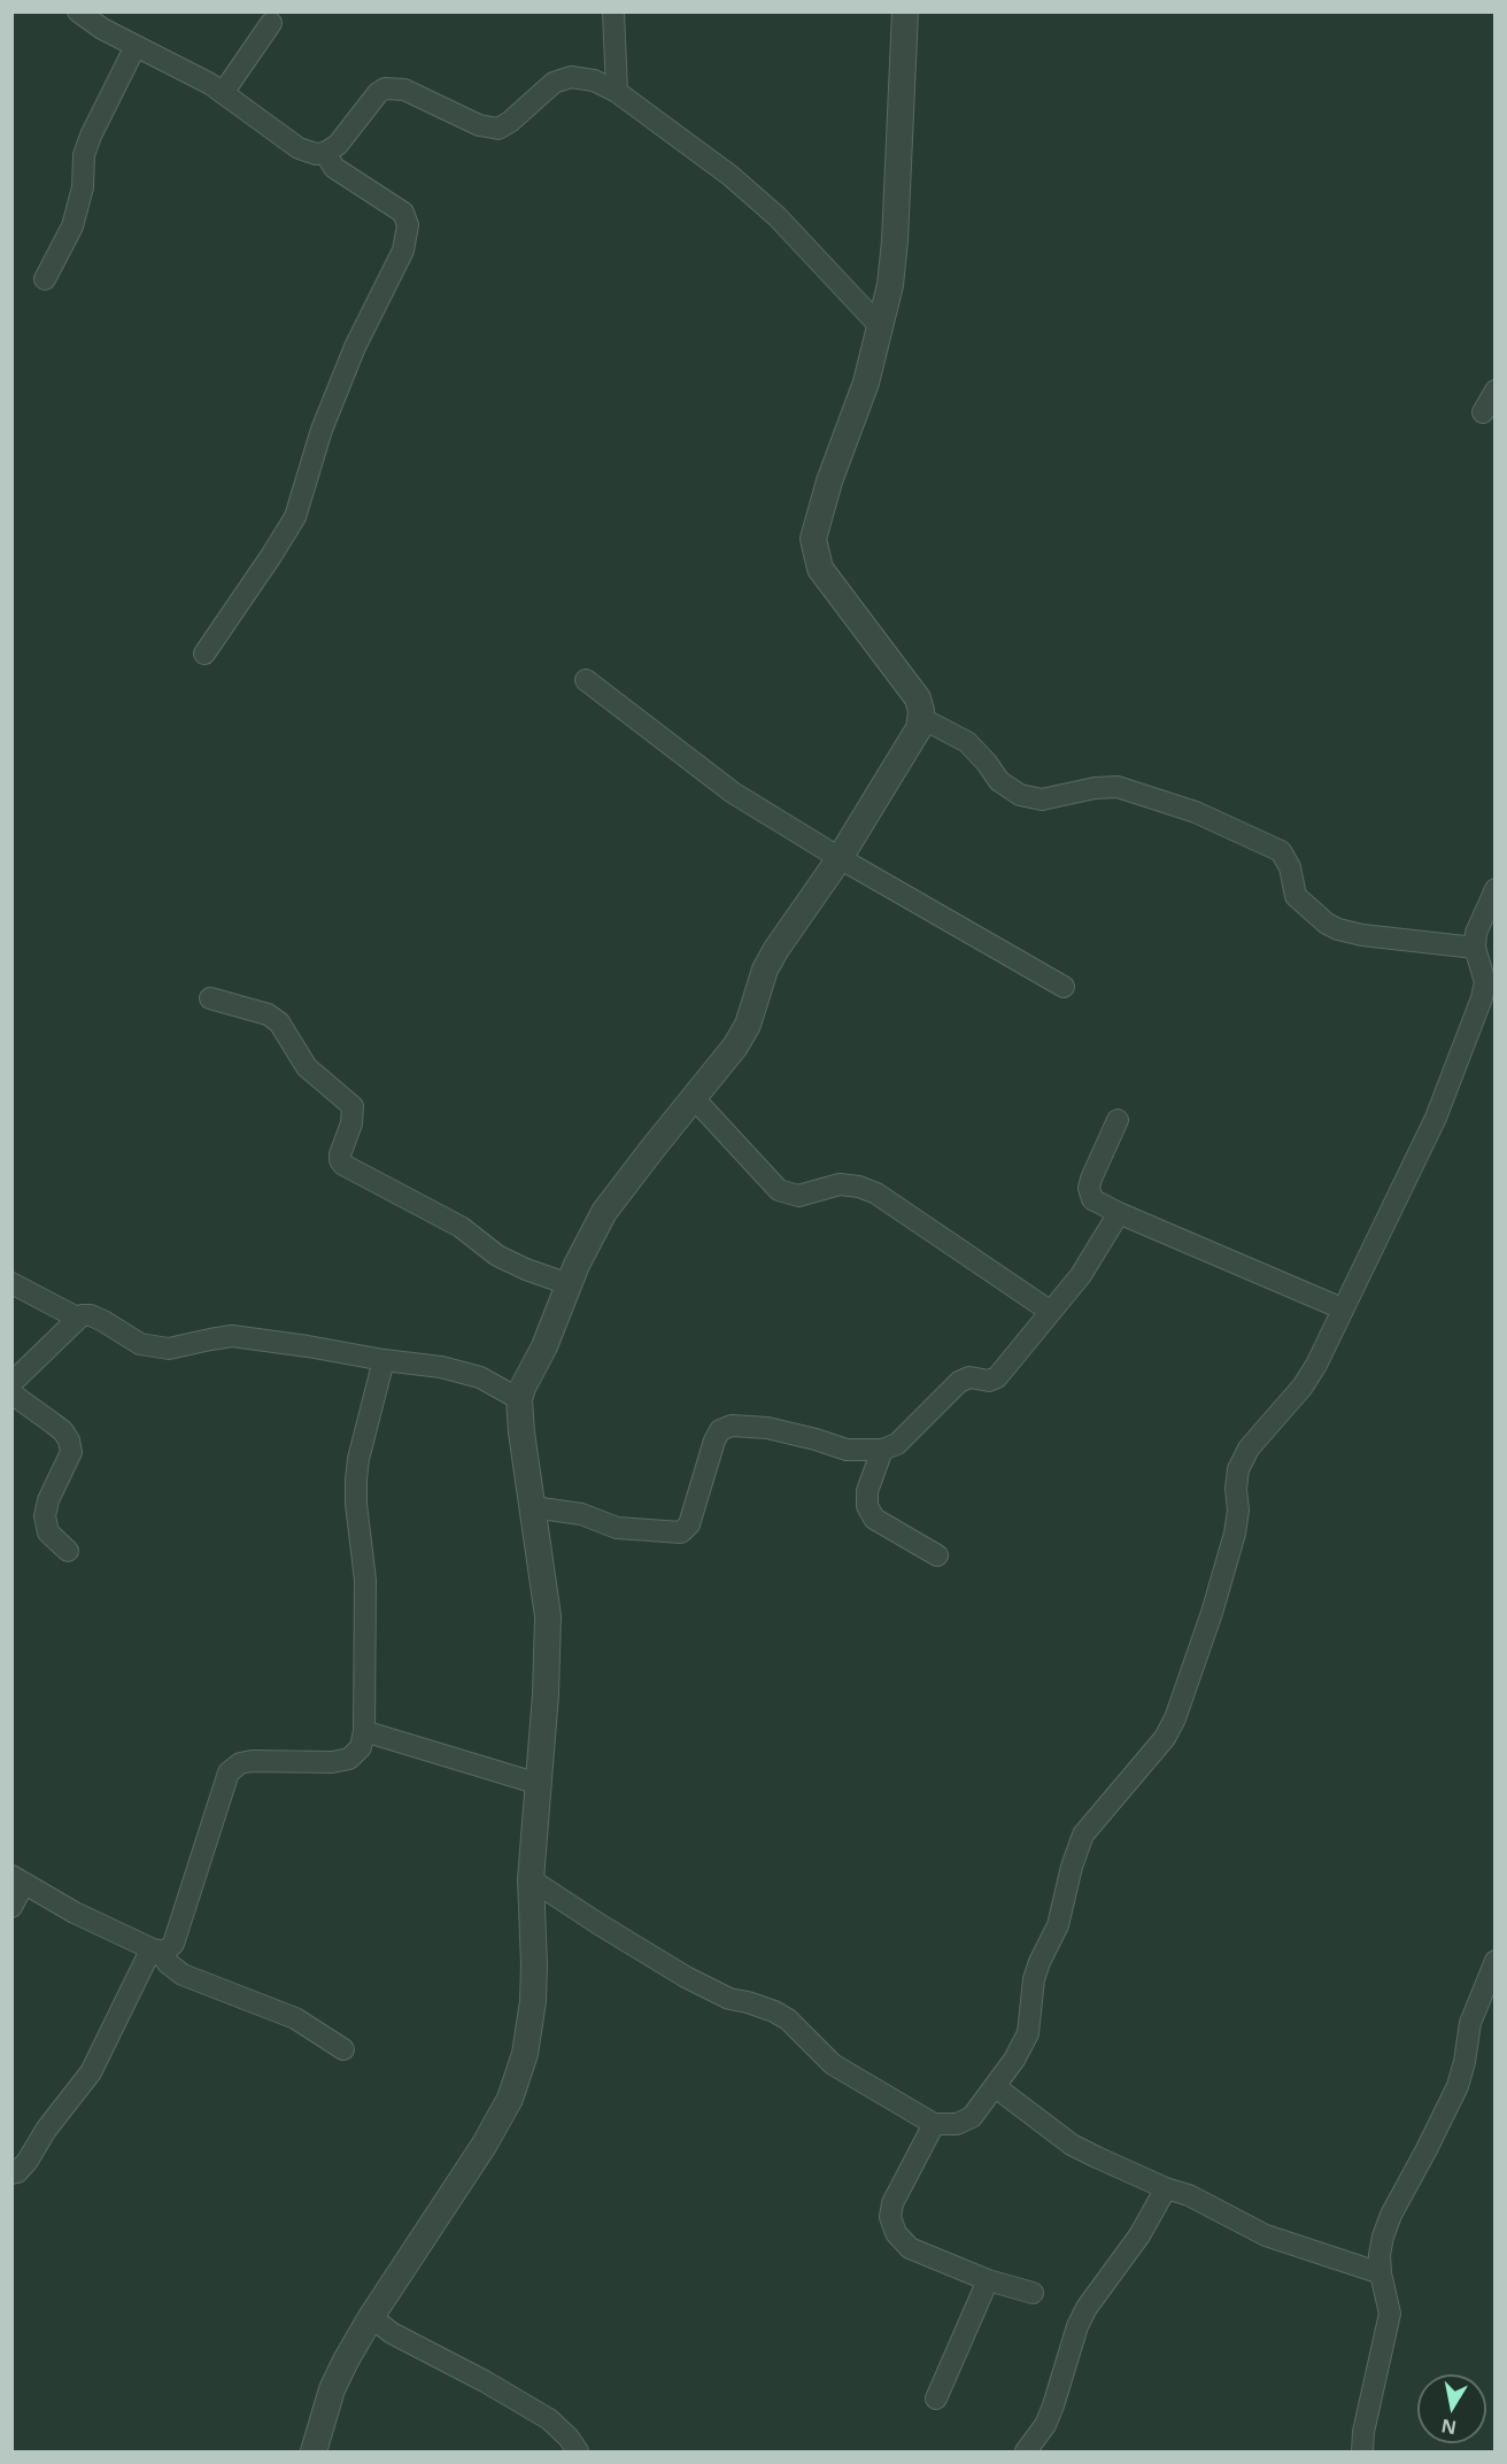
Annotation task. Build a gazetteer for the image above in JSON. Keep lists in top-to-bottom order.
{
  "north": "bottom"
}
